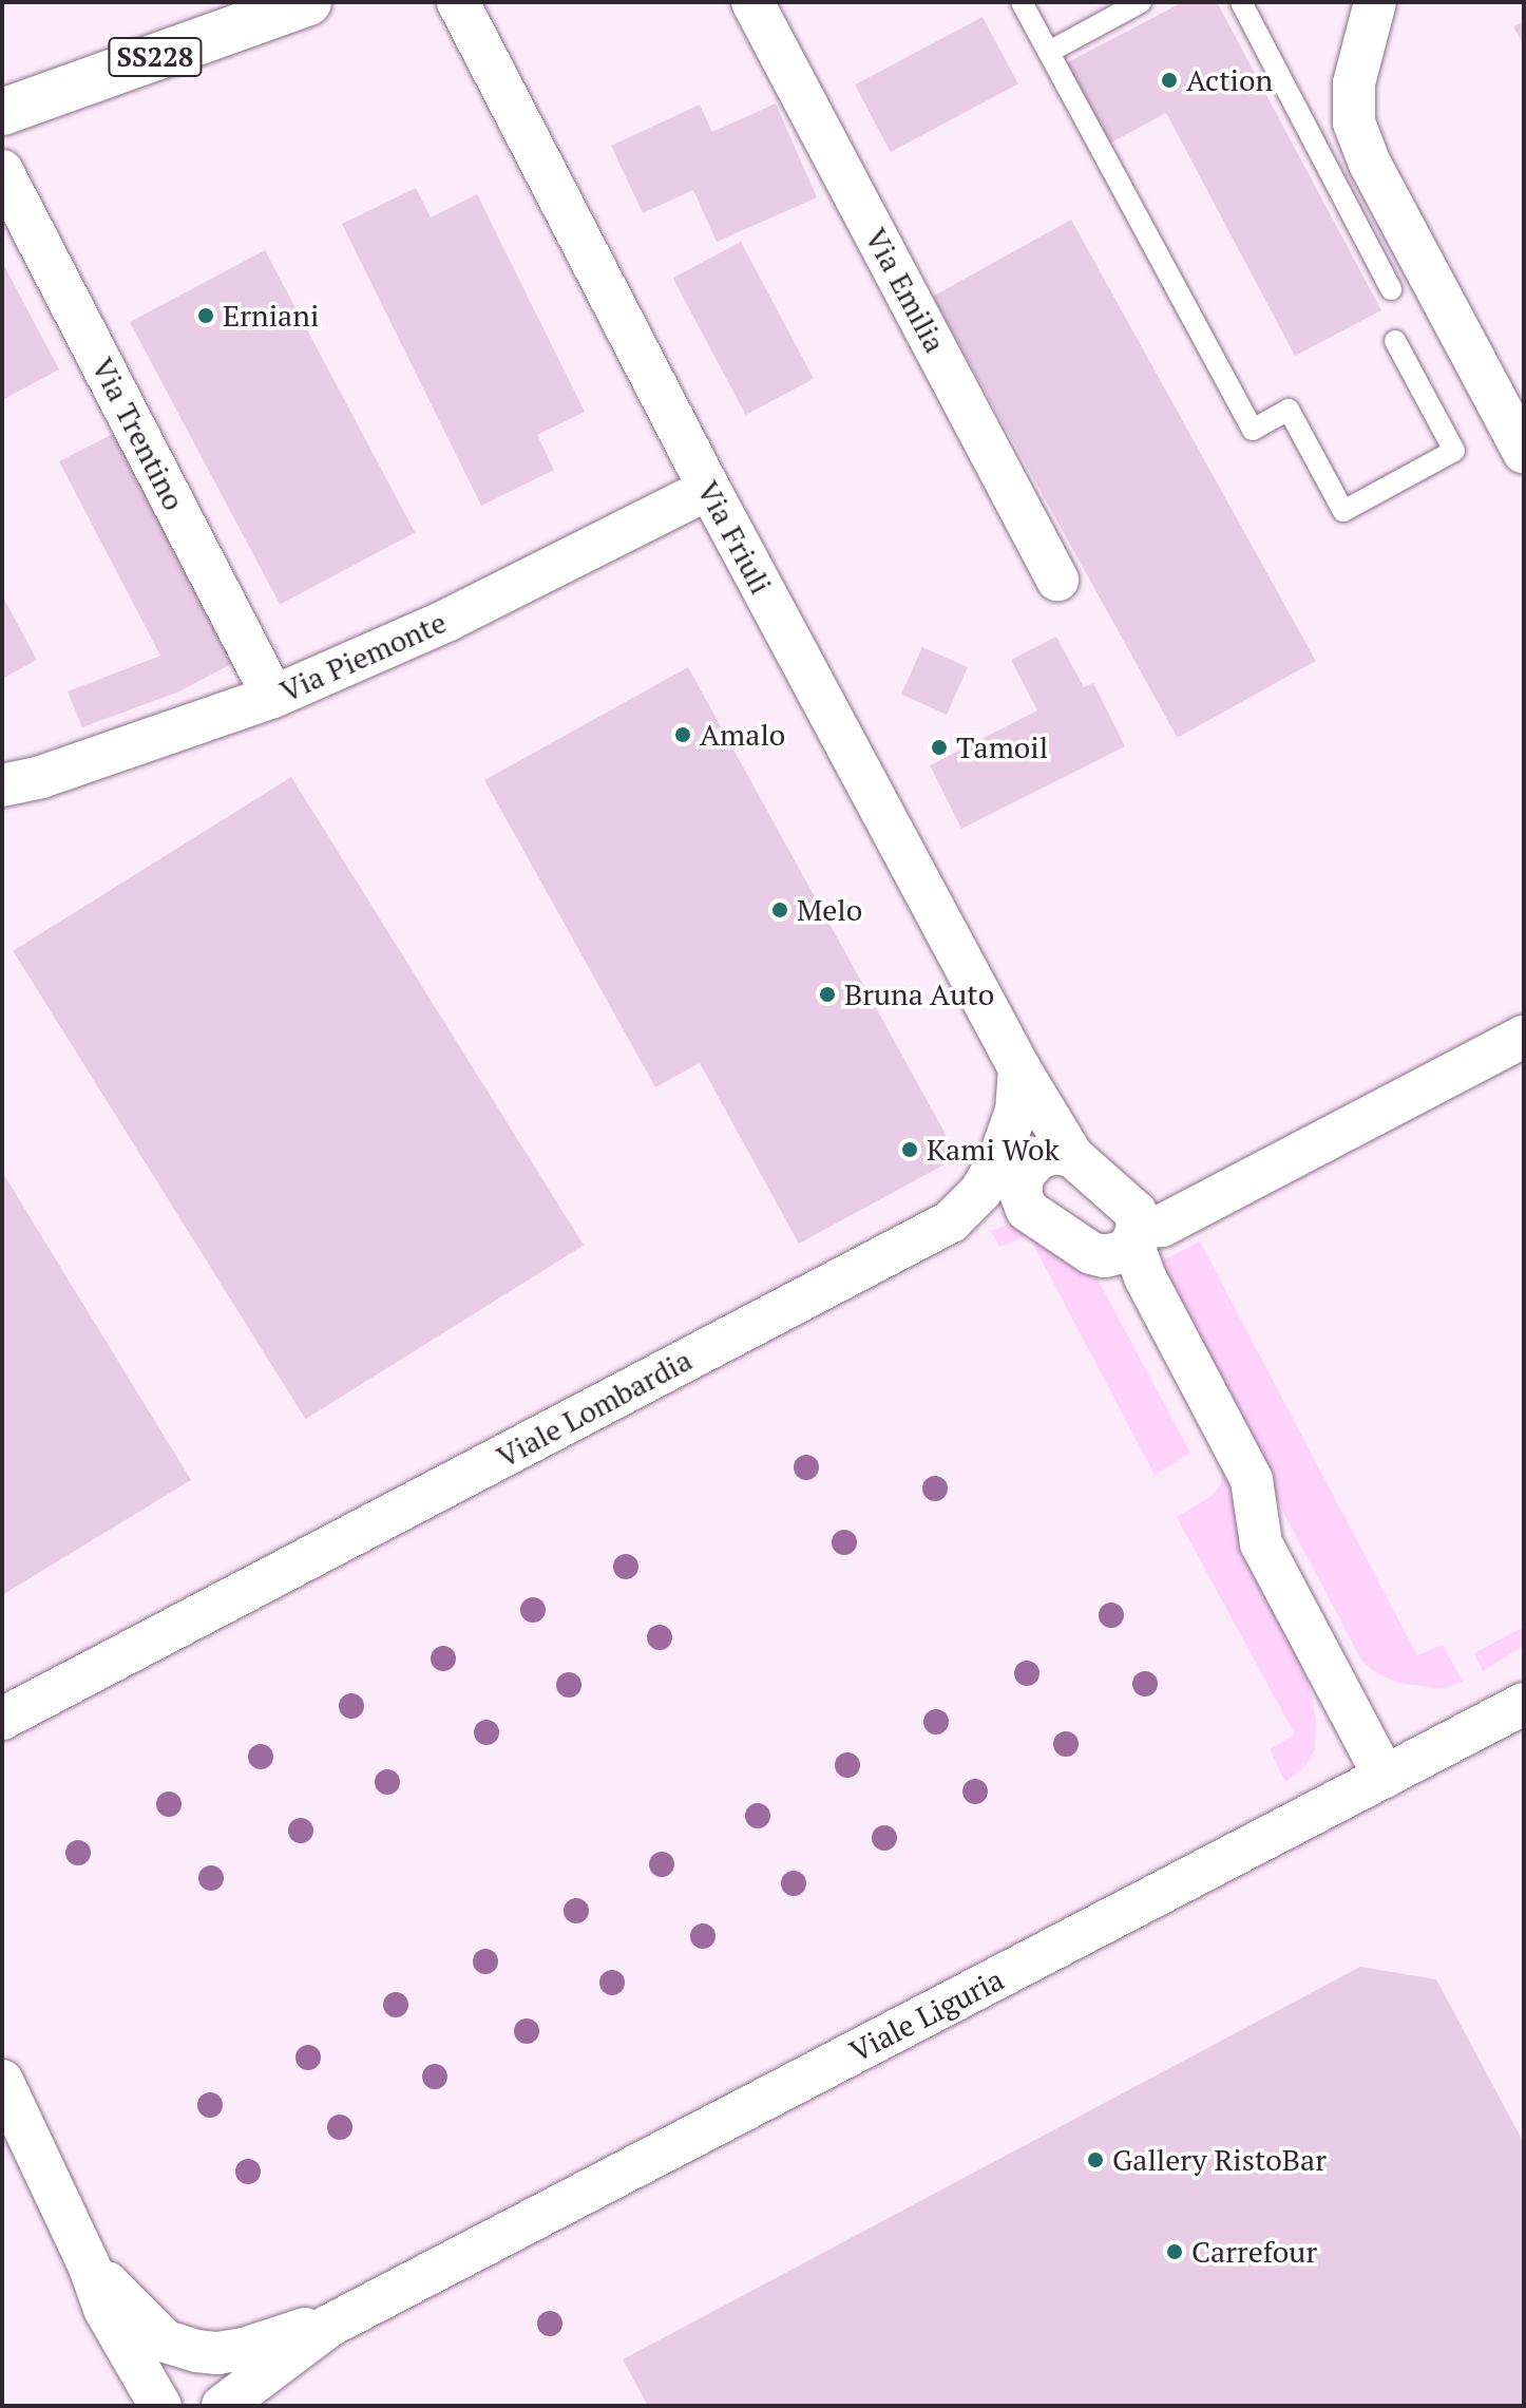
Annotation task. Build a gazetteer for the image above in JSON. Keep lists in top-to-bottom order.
{
  "streets": {
    "main road": ["SS228"],
    "street": [
      "Via Emilia",
      "Via Trentino",
      "Via Friuli",
      "Via Piemonte",
      "Viale Lombardia",
      "Viale Liguria"
    ]
  },
  "crossings": [
    ["Via Trentino", "Via Piemonte"],
    ["Via Friuli", "Via Piemonte"],
    ["Via Friuli", "Viale Lombardia"]
  ],
  "places": [
    "Action",
    "Erniani",
    "Amalo",
    "Tamoil",
    "Melo",
    "Bruna Auto",
    "Kami Wok",
    "Gallery RistoBar",
    "Carrefour"
  ]
}
